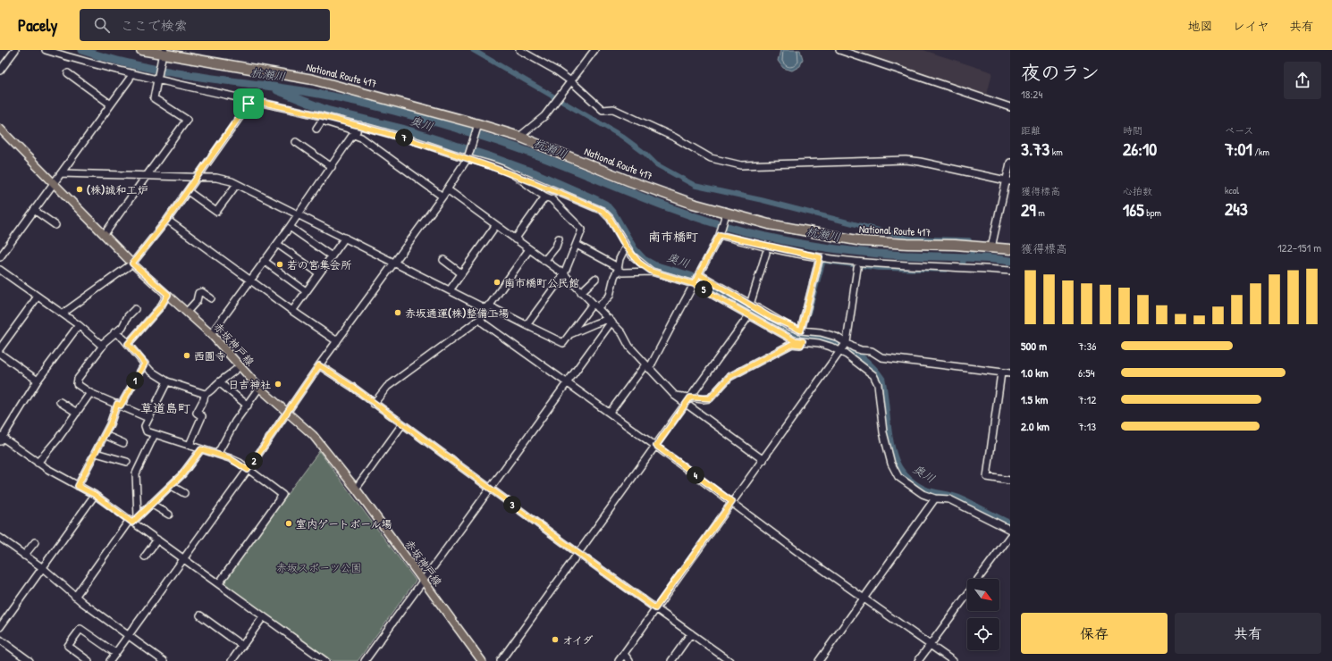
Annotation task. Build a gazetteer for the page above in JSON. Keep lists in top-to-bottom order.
{
  "streets": {
    "highway": ["National Route 417"],
    "main road": ["赤坂神戸線"]
  },
  "districts": ["南市橋町", "草道島町"],
  "water": ["杭瀬川", "奥川"],
  "parks": ["赤坂スポーツ公園"],
  "places": [
    "(株)誠和工炉",
    "若の宮集会所",
    "南市橋町公民館",
    "赤坂通運(株)整備工場",
    "西圓寺",
    "日吉神社",
    "室内ゲートボール場",
    "オイダ"
  ],
  "north": "bottom right",
  "page": {
    "header": "Pacely",
    "search": "ここで検索",
    "nav": ["地図", "レイヤ", "共有"],
    "heading": ["夜のラン", "18:24"],
    "stats": [
      ["距離", "3.73 km"],
      ["時間", "26:10"],
      ["ペース", "7:01 /km"],
      ["獲得標高", "29 m"],
      ["心拍数", "165 bpm"],
      ["kcal", "243"]
    ],
    "pins": [
      "7",
      "5",
      "1",
      "2",
      "4",
      "3"
    ],
    "chart": ["獲得標高", "122–151 m"],
    "list": [
      {
        "name": "500 m",
        "note": "7:36"
      },
      {
        "name": "1.0 km",
        "note": "6:54"
      },
      {
        "name": "1.5 km",
        "note": "7:12"
      },
      {
        "name": "2.0 km",
        "note": "7:13"
      }
    ],
    "buttons": ["保存", "共有"]
  }
}
